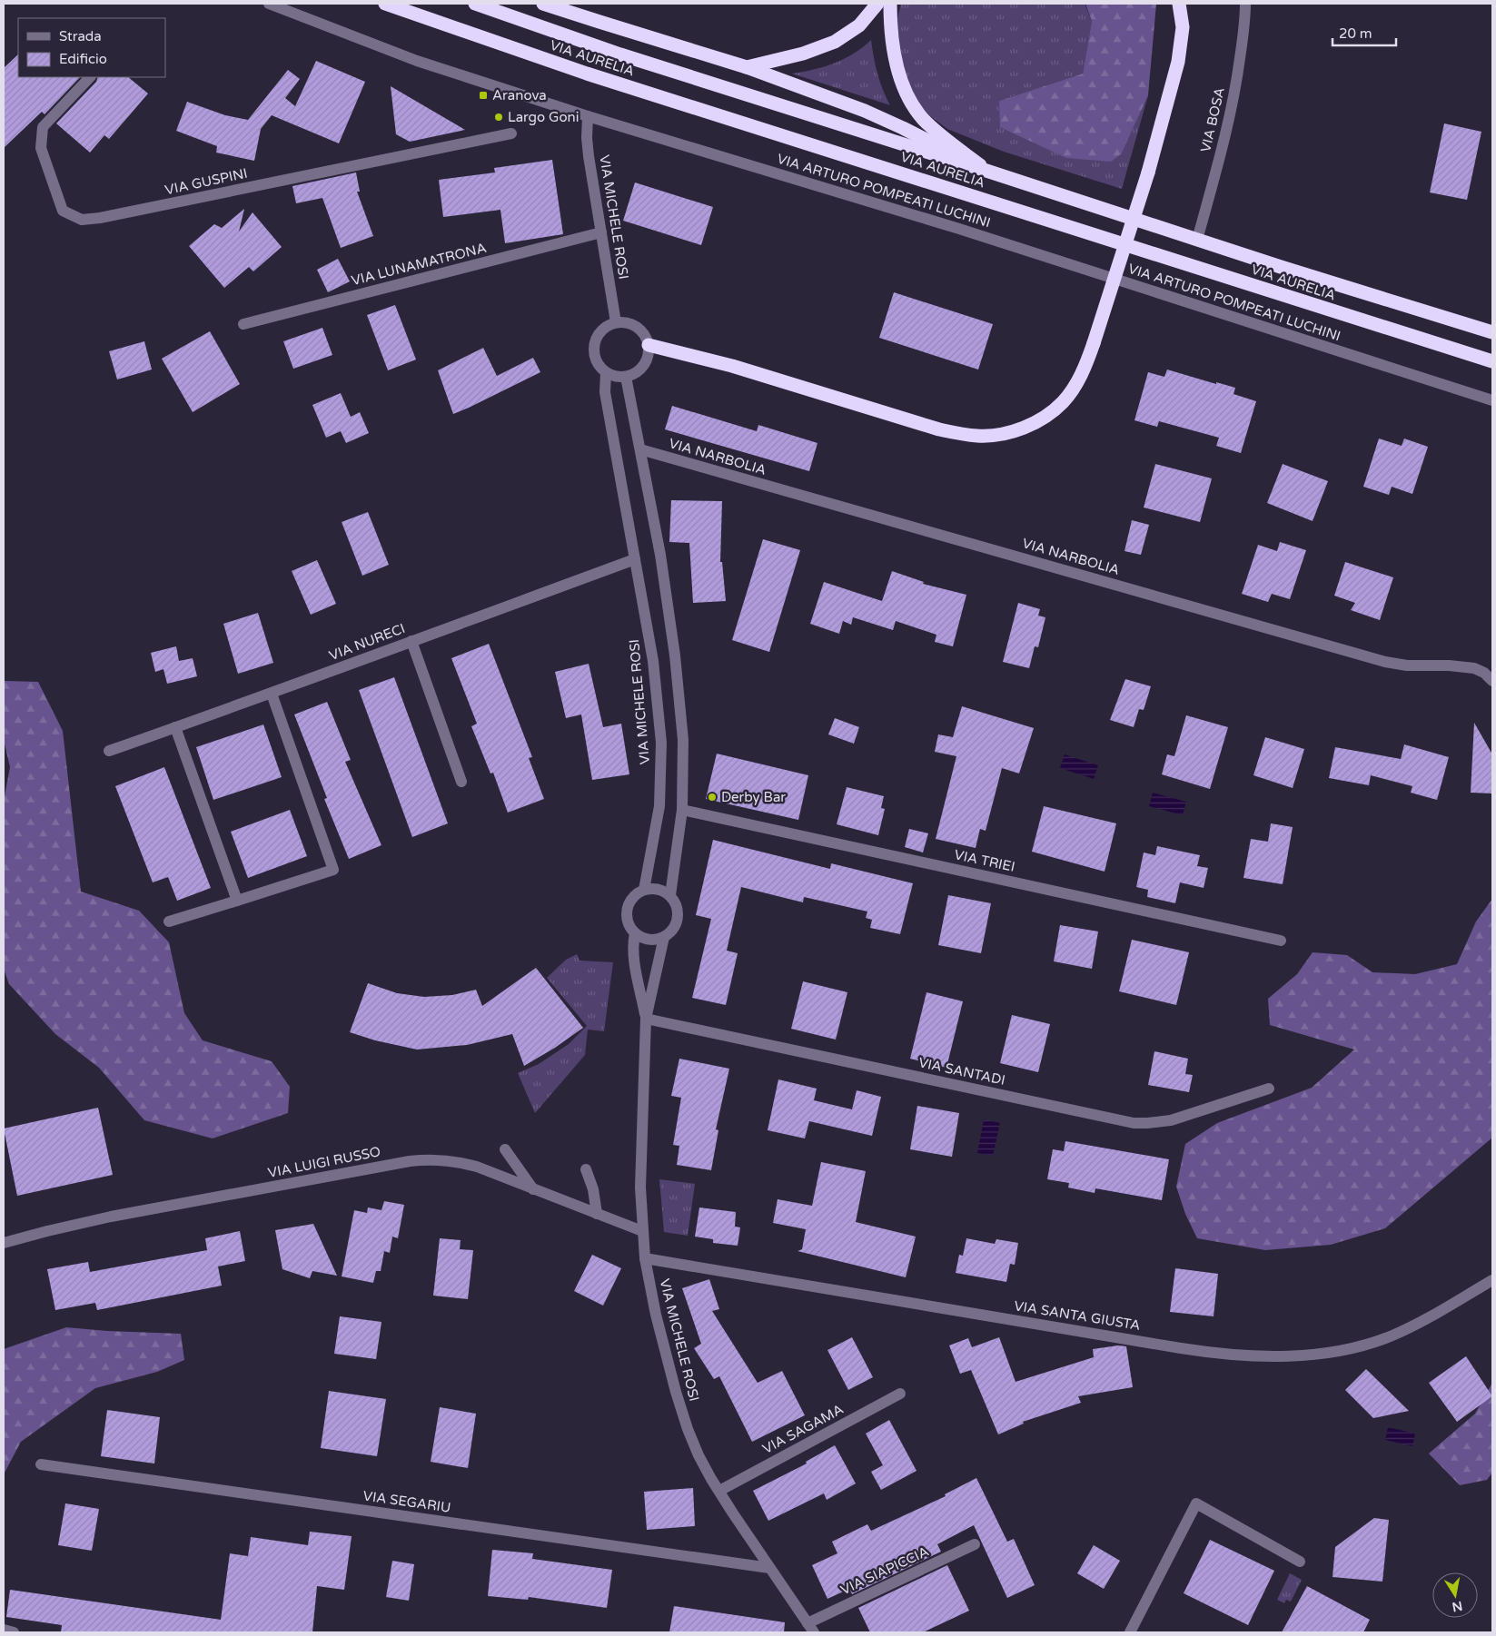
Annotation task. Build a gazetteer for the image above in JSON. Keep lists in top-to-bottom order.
{
  "streets": {
    "highway": ["VIA AURELIA"],
    "street": [
      "VIA BOSA",
      "VIA GUSPINI",
      "VIA ARTURO POMPEATI LUCHINI",
      "VIA MICHELE ROSI",
      "VIA LUNAMATRONA",
      "VIA NARBOLIA",
      "VIA NURECI",
      "VIA TRIEI",
      "VIA SANTADI",
      "VIA LUIGI RUSSO",
      "VIA SANTA GIUSTA",
      "VIA SAGAMA",
      "VIA SEGARIU",
      "VIA SIAPICCIA"
    ]
  },
  "crossings": [
    ["VIA AURELIA", "VIA BOSA"],
    ["VIA ARTURO POMPEATI LUCHINI", "VIA MICHELE ROSI"],
    ["VIA MICHELE ROSI", "VIA LUNAMATRONA"],
    ["VIA MICHELE ROSI", "VIA NARBOLIA"],
    ["VIA MICHELE ROSI", "VIA NURECI"],
    ["VIA MICHELE ROSI", "VIA TRIEI"],
    ["VIA MICHELE ROSI", "VIA SANTADI"],
    ["VIA MICHELE ROSI", "VIA LUIGI RUSSO"],
    ["VIA MICHELE ROSI", "VIA SANTA GIUSTA"],
    ["VIA MICHELE ROSI", "VIA SAGAMA"],
    ["VIA MICHELE ROSI", "VIA SEGARIU"],
    ["VIA MICHELE ROSI", "VIA SIAPICCIA"]
  ],
  "places": {
    "transit": ["Aranova"],
    "other": ["Largo Goni", "Derby Bar"]
  },
  "legend": ["Strada", "Edificio"],
  "scale_bar": "20 m",
  "north": "bottom"
}
